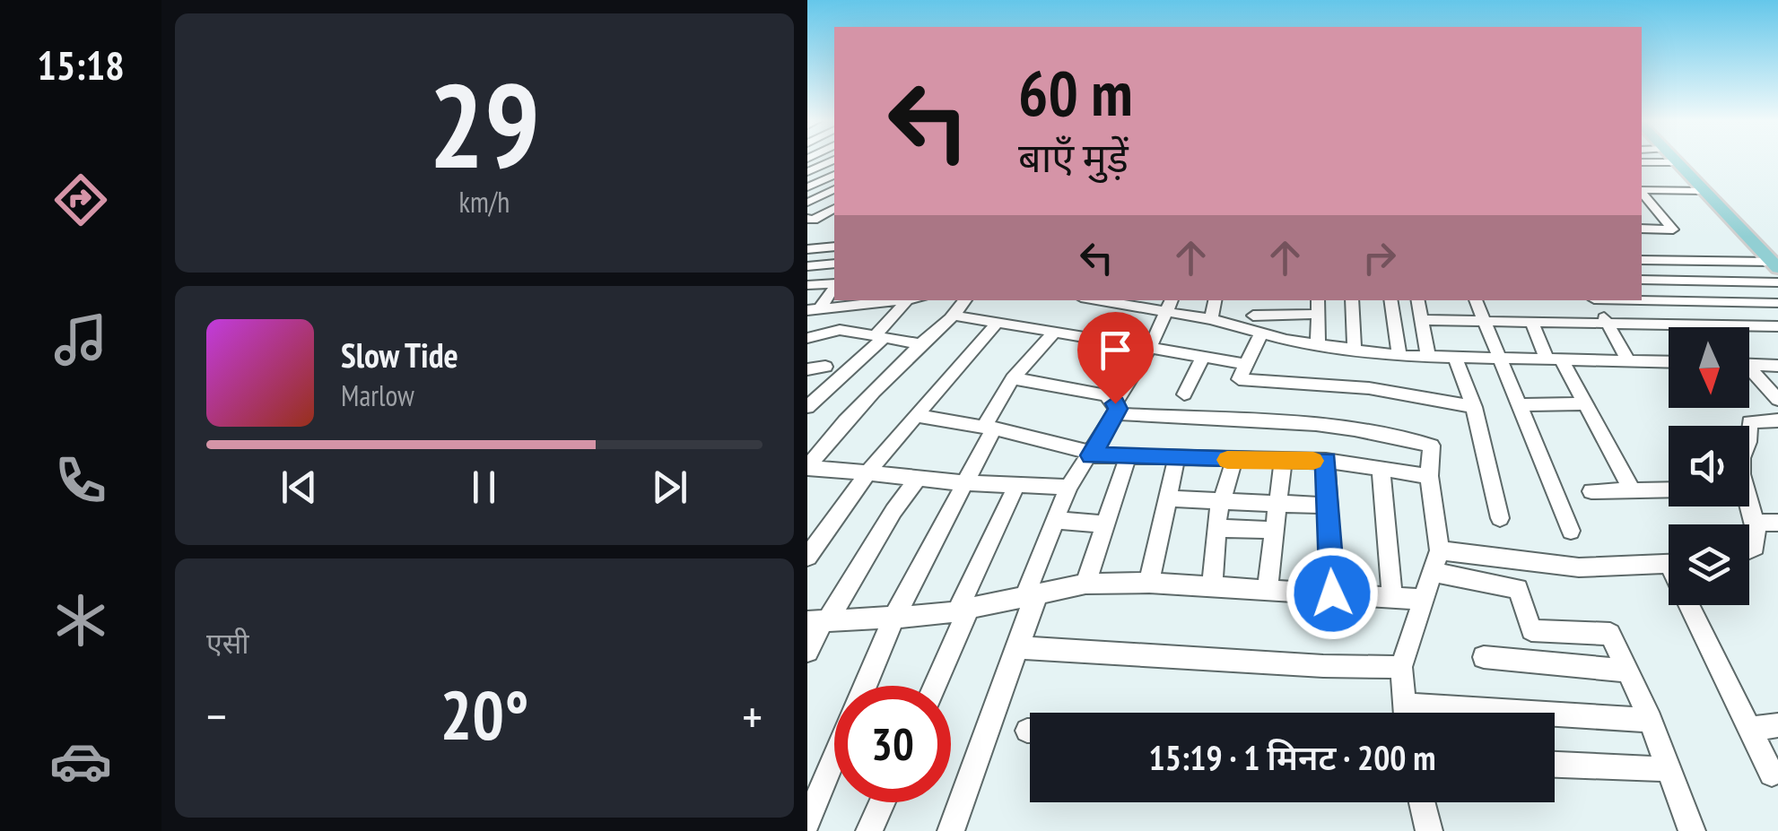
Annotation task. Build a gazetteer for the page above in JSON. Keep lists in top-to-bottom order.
{
  "north": "bottom",
  "page": {
    "tabs": "15:18",
    "tile": [
      ["29", "km/h"],
      "एसी"
    ],
    "turn": ["60 m", "बाएँ मुड़ें"],
    "song": ["Slow Tide", "Marlow"],
    "heat": ["−", "20°", "+"],
    "limit": "30",
    "trip": "15:19 · 1 मिनट · 200 m"
  }
}
